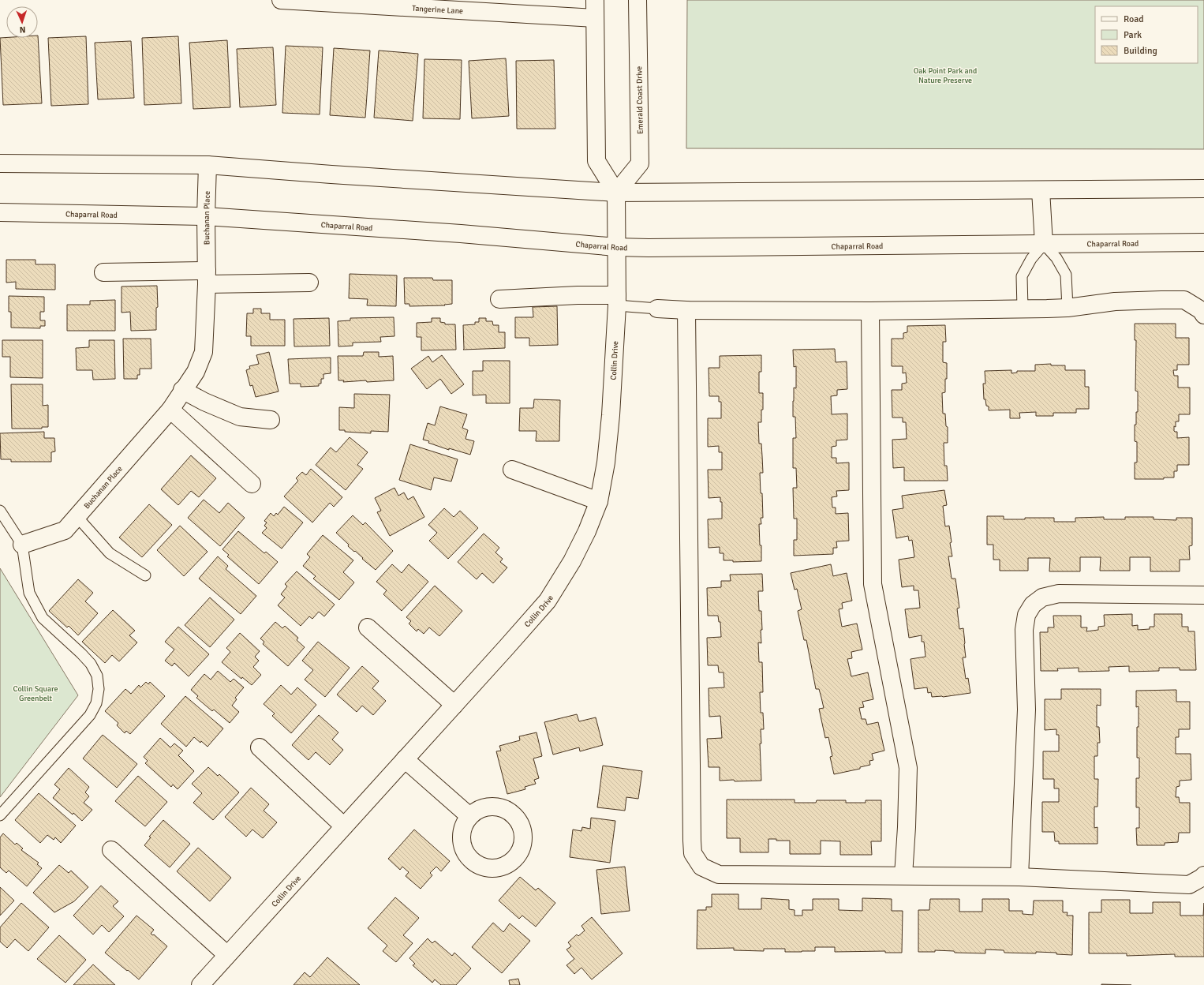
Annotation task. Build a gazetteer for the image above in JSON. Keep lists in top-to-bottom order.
{
  "streets": {
    "street": [
      "Tangerine Lane",
      "Emerald Coast Drive",
      "Chaparral Road",
      "Buchanan Place",
      "Collin Drive"
    ]
  },
  "crossings": [
    ["Chaparral Road", "Buchanan Place"],
    ["Chaparral Road", "Collin Drive"]
  ],
  "parks": ["Oak Point Park and Nature Preserve", "Collin Square Greenbelt"],
  "legend": ["Road", "Park", "Building"],
  "north": "bottom"
}
